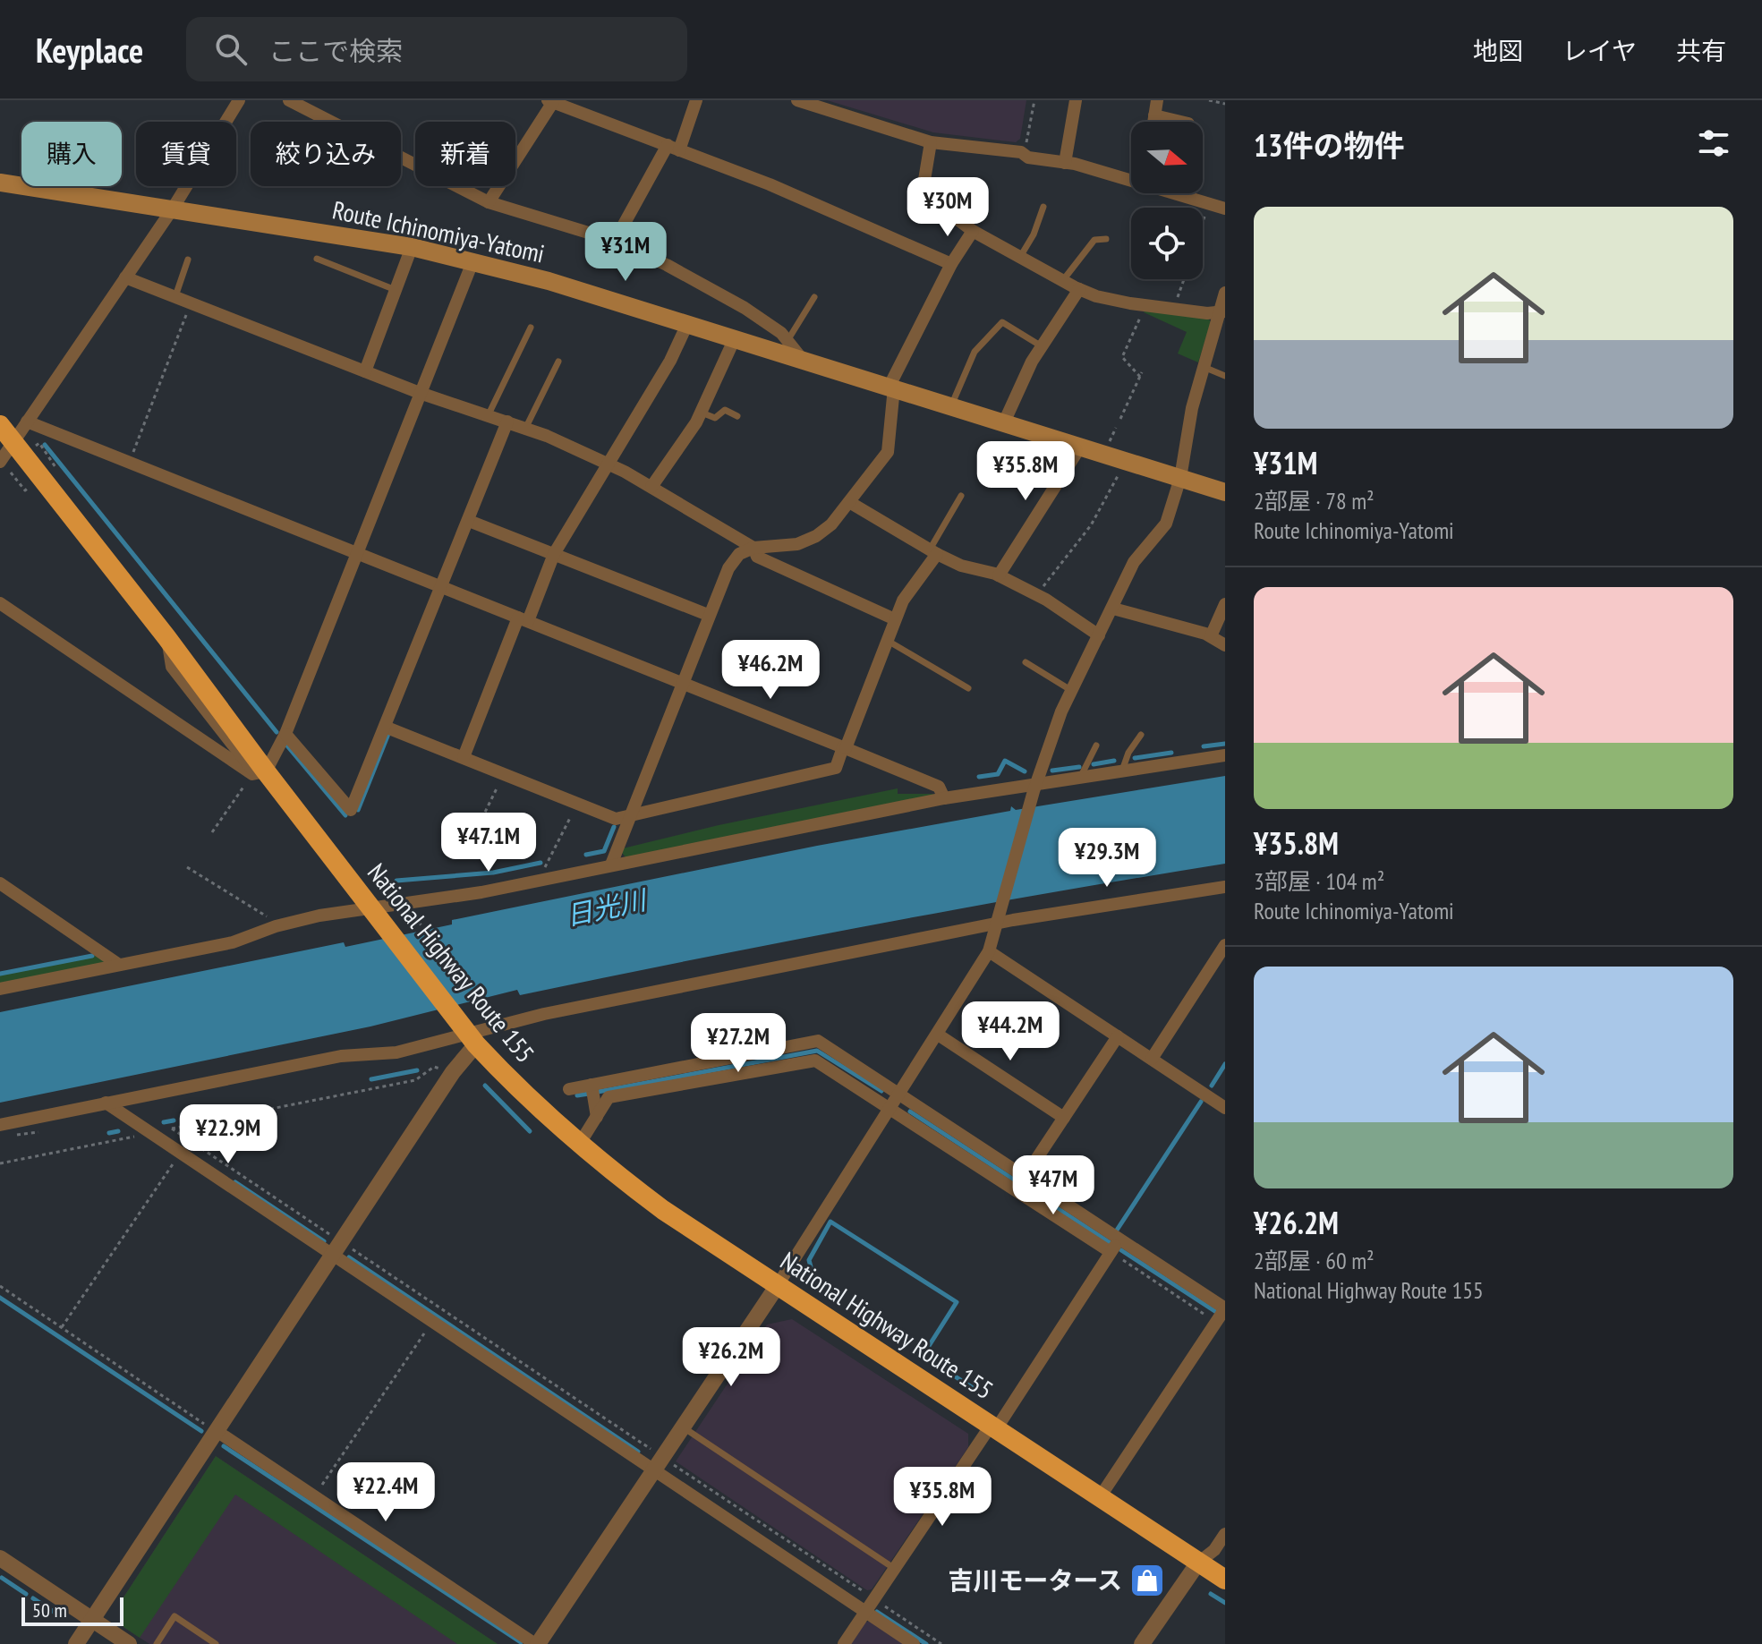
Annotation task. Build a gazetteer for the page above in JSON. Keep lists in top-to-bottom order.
{
  "streets": {
    "highway": ["National Highway Route 155"],
    "main road": ["Route Ichinomiya-Yatomi"]
  },
  "water": ["日光川"],
  "places": {
    "shop": ["吉川モータース"]
  },
  "scale_bar": "50 m",
  "north": "right",
  "page": {
    "header": "Keyplace",
    "search": "ここで検索",
    "nav": ["地図", "レイヤ", "共有"],
    "heading": "13件の物件",
    "chip": [
      "購入",
      "賃貸",
      "絞り込み",
      "新着"
    ],
    "price": [
      "¥30M",
      "¥31M",
      "¥35.8M",
      "¥46.2M",
      "¥47.1M",
      "¥29.3M",
      "¥44.2M",
      "¥27.2M",
      "¥22.9M",
      "¥47M",
      "¥26.2M",
      "¥22.4M",
      "¥35.8M"
    ],
    "list": [
      {
        "name": "¥31M",
        "note": "2部屋 · 78 m² · Route Ichinomiya-Yatomi"
      },
      {
        "name": "¥35.8M",
        "note": "3部屋 · 104 m² · Route Ichinomiya-Yatomi"
      },
      {
        "name": "¥26.2M",
        "note": "2部屋 · 60 m² · National Highway Route 155"
      }
    ],
    "scale": "50 m"
  }
}
